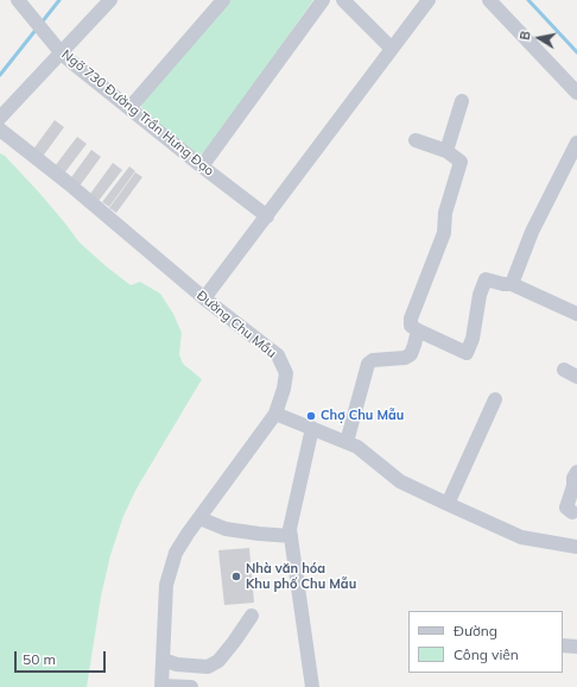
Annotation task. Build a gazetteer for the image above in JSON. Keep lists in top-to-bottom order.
{
  "streets": {
    "street": ["Ngõ 730 Đường Trần Hưng Đạo", "Đường Chu Mẫu"]
  },
  "places": ["Chợ Chu Mẫu", "Nhà văn hóa Khu phố Chu Mẫu"],
  "legend": ["Đường", "Công viên"],
  "scale_bar": "50 m",
  "north": "left"
}
